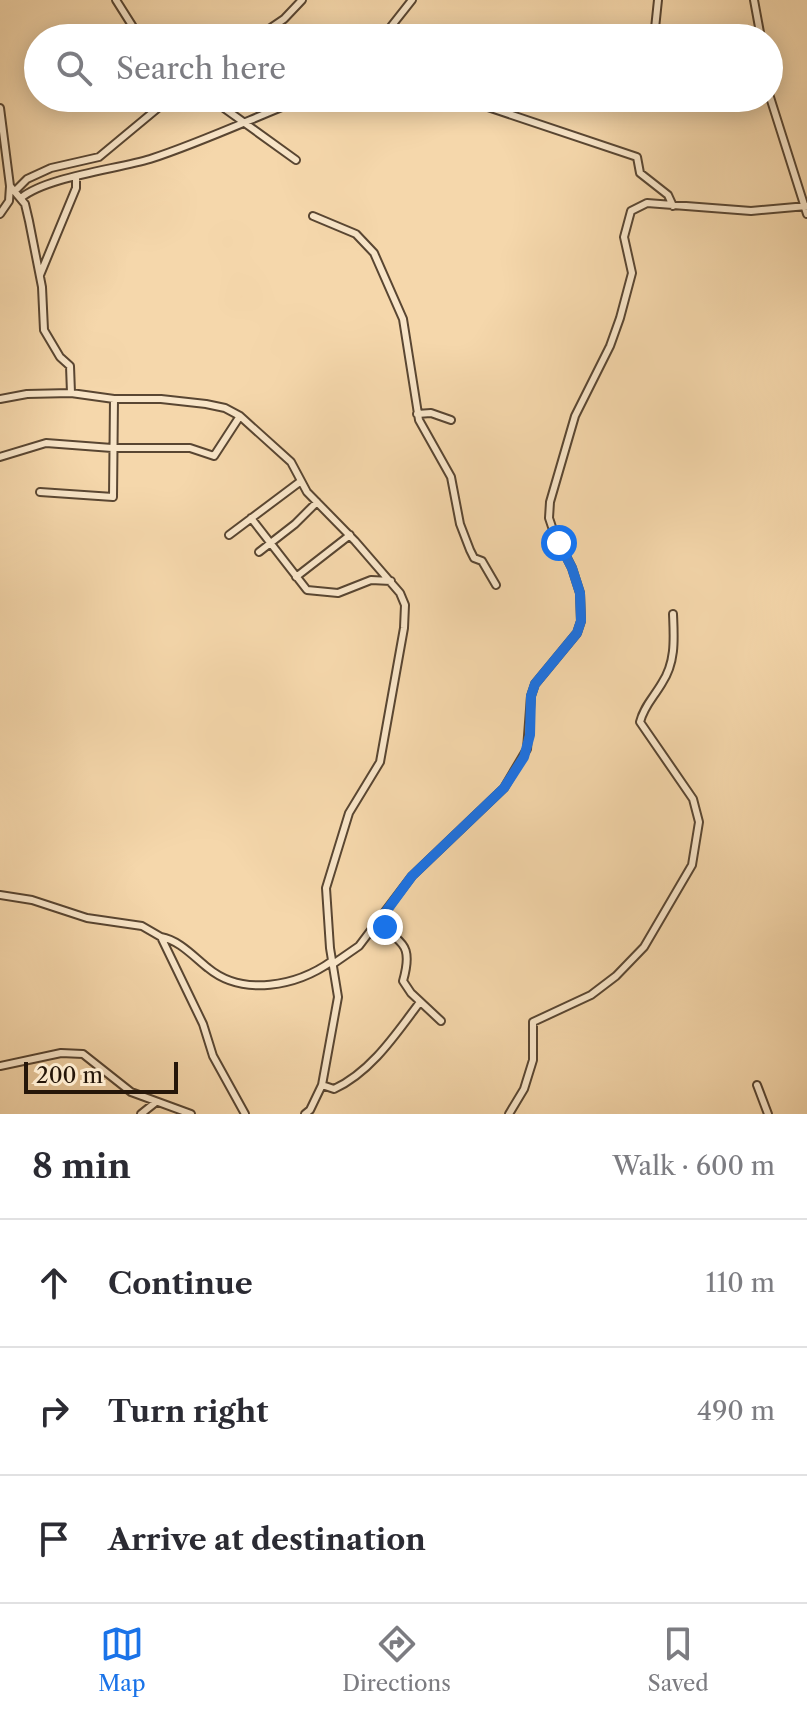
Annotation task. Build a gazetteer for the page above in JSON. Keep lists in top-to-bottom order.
{
  "scale_bar": "200 m",
  "page": {
    "search": "Search here",
    "scale": "200 m",
    "heading": ["8 min", "Walk · 600 m"],
    "list": [
      ["Continue", "110 m"],
      ["Turn right", "490 m"],
      "Arrive at destination"
    ],
    "nav": ["Map", "Directions", "Saved"]
  }
}
